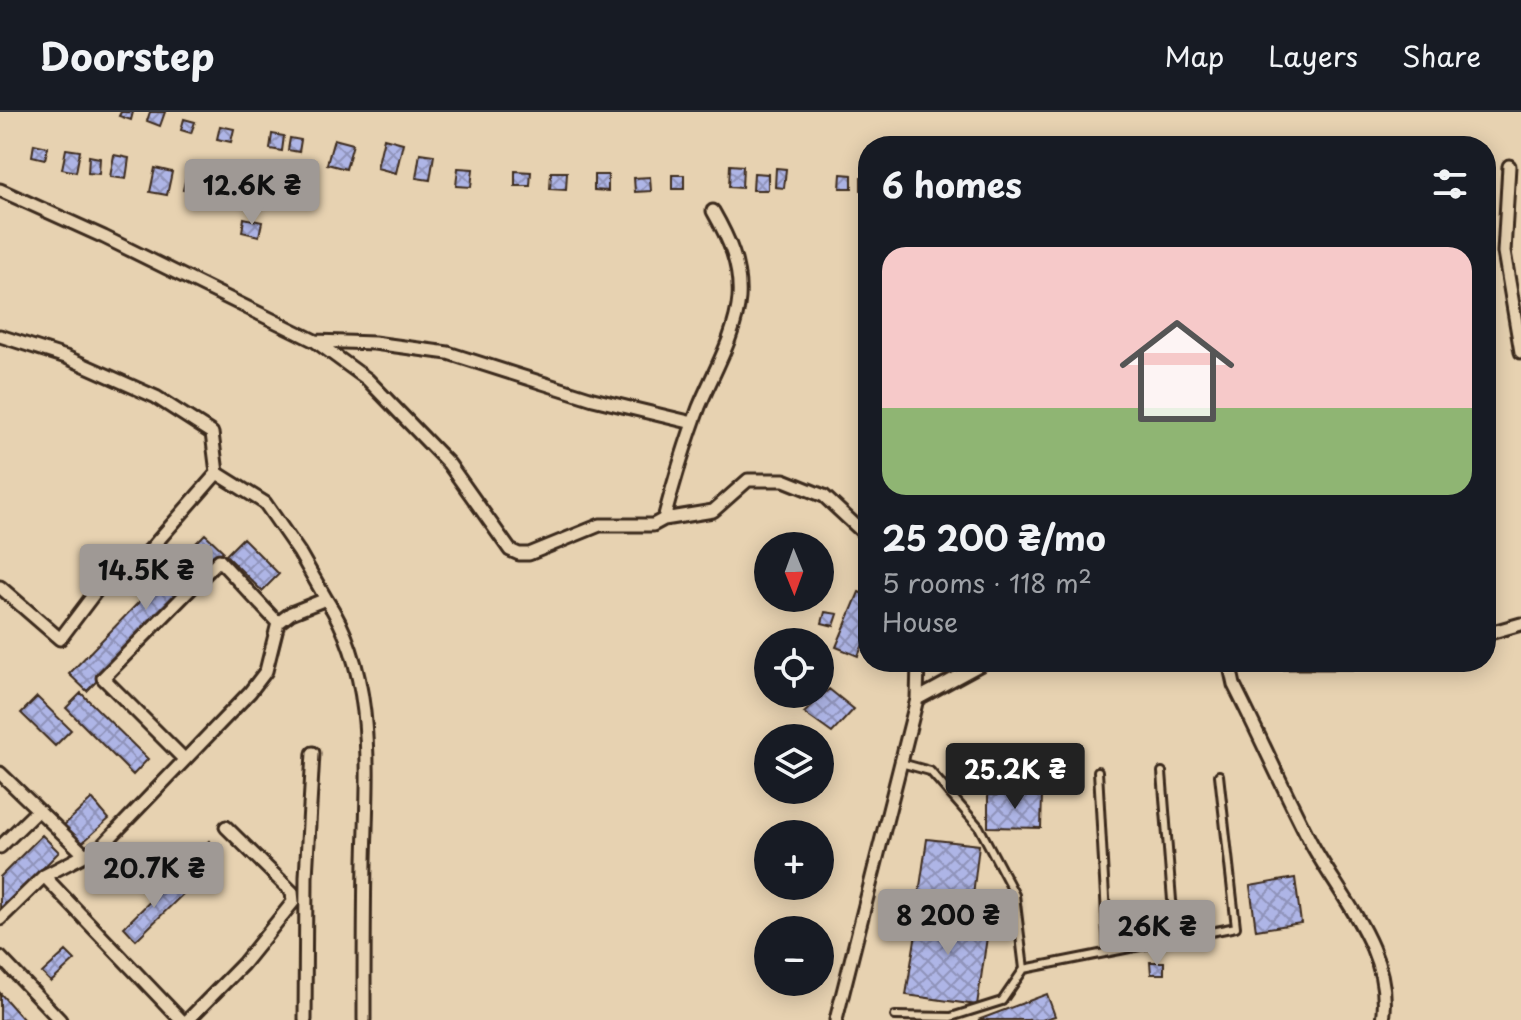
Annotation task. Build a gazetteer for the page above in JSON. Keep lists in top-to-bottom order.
{
  "north": "bottom",
  "page": {
    "header": "Doorstep",
    "nav": ["Map", "Layers", "Share"],
    "heading": "6 homes",
    "price": [
      "12.6K ₴",
      "14.5K ₴",
      "25.2K ₴",
      "20.7K ₴",
      "8 200 ₴",
      "26K ₴"
    ],
    "list": [
      {
        "name": "25 200 ₴/mo",
        "note": "5 rooms · 118 m² · House"
      }
    ],
    "map_buttons": ["+", "−"]
  }
}
